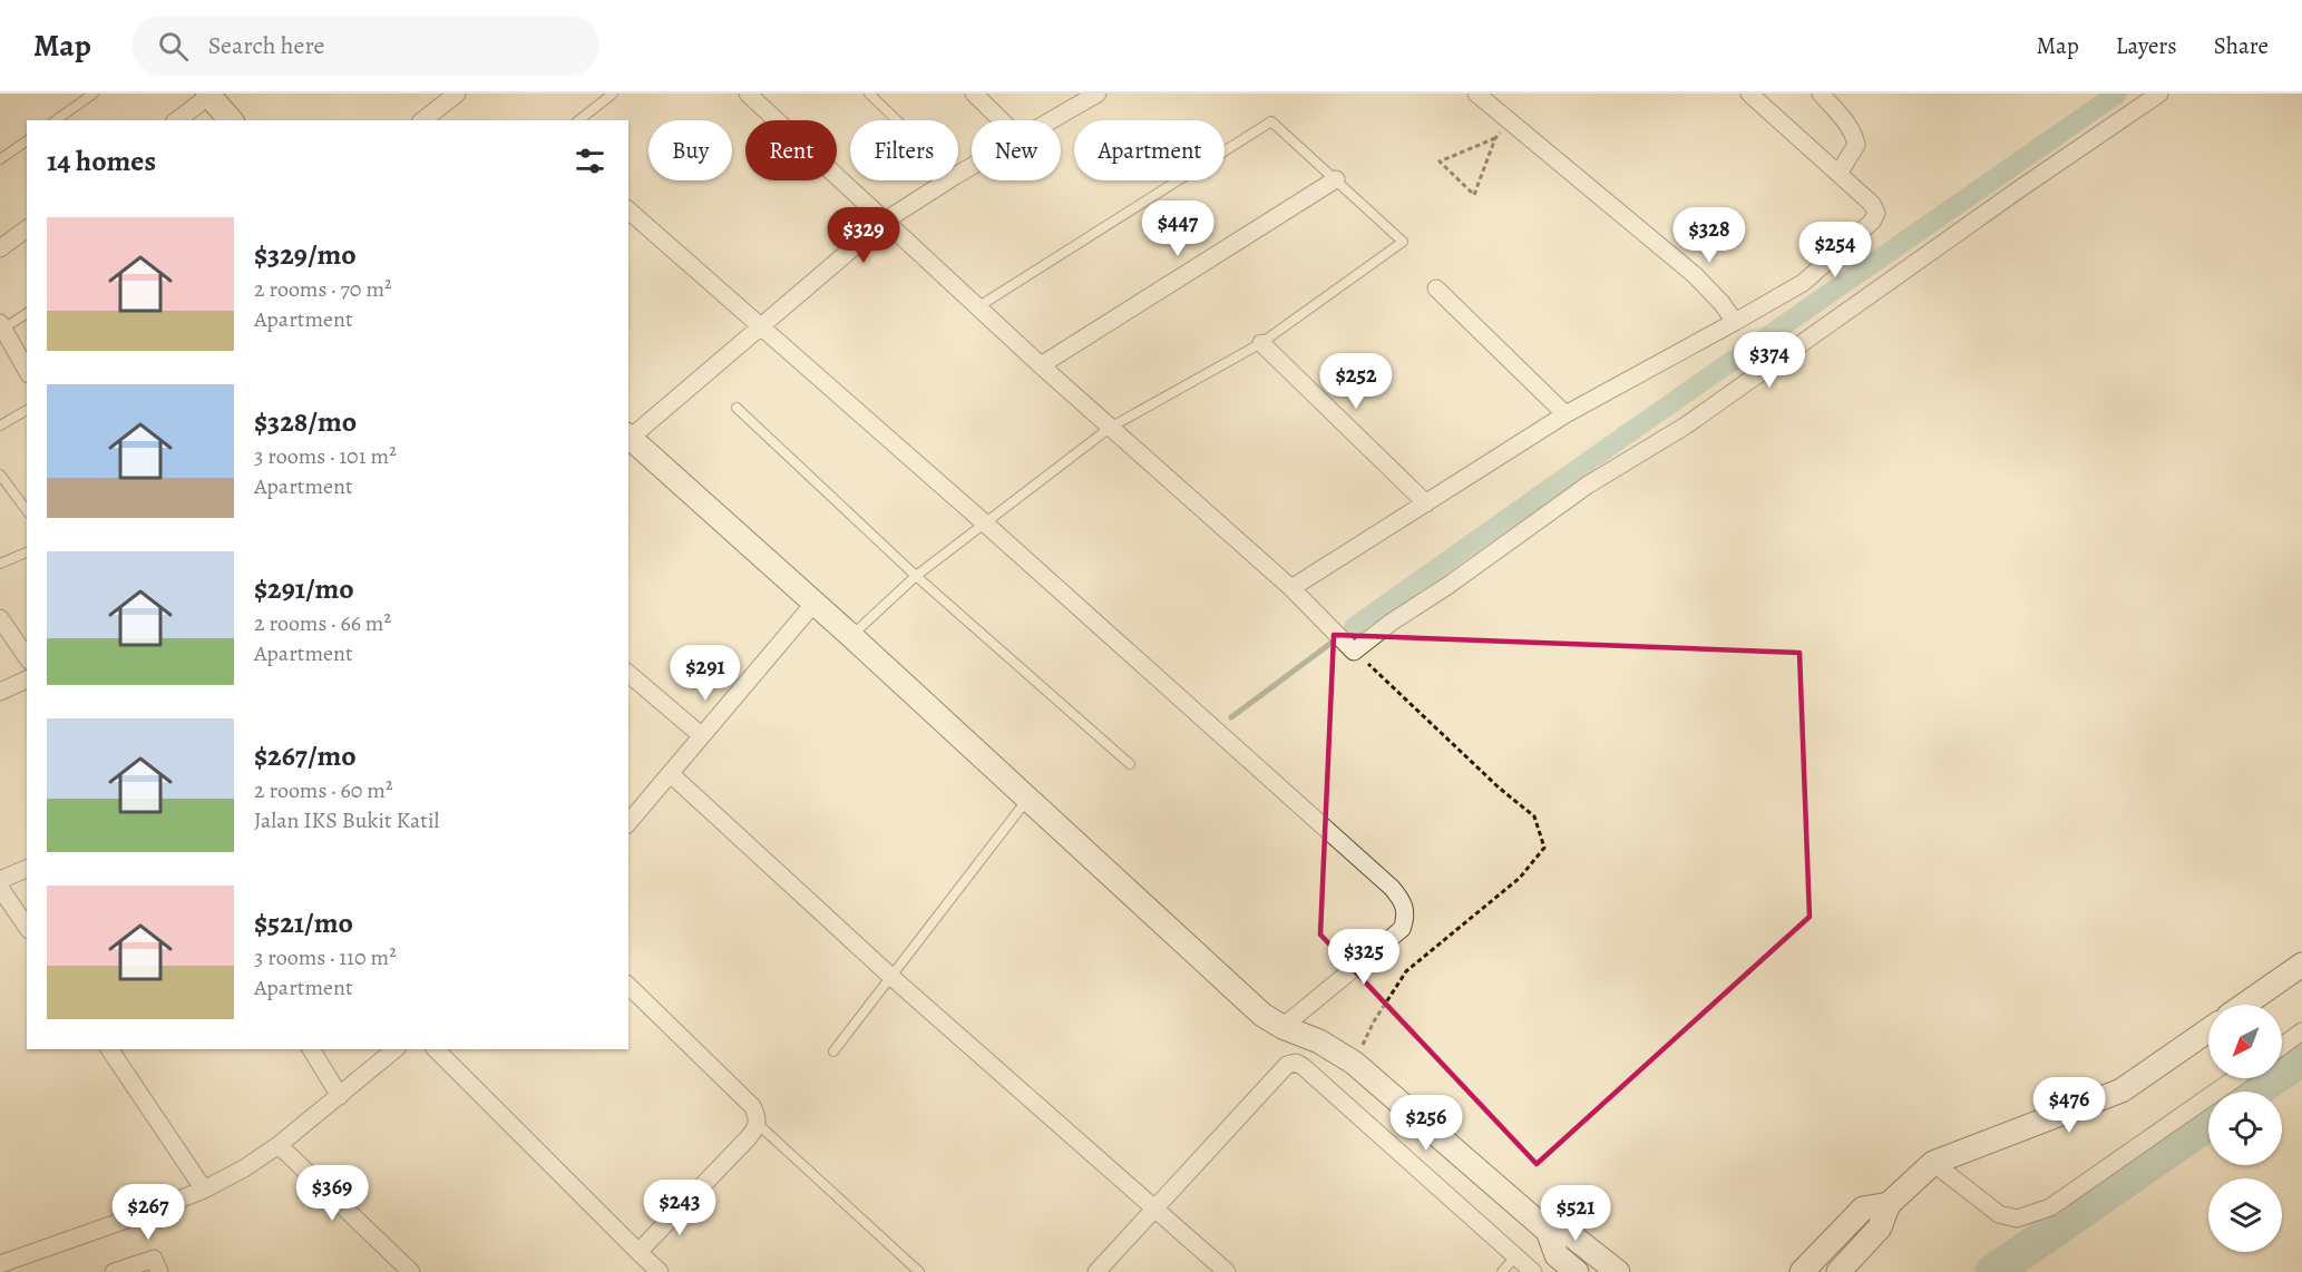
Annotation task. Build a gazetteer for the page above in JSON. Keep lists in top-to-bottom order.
{
  "north": "bottom left",
  "page": {
    "header": "Map",
    "search": "Search here",
    "nav": ["Map", "Layers", "Share"],
    "chip": [
      "Buy",
      "Rent",
      "Filters",
      "New",
      "Apartment"
    ],
    "heading": "14 homes",
    "price": [
      "$447",
      "$329",
      "$328",
      "$254",
      "$374",
      "$252",
      "$291",
      "$325",
      "$476",
      "$256",
      "$369",
      "$243",
      "$267",
      "$521"
    ],
    "list": [
      {
        "name": "$329/mo",
        "note": "2 rooms · 70 m² · Apartment"
      },
      {
        "name": "$328/mo",
        "note": "3 rooms · 101 m² · Apartment"
      },
      {
        "name": "$291/mo",
        "note": "2 rooms · 66 m² · Apartment"
      },
      {
        "name": "$267/mo",
        "note": "2 rooms · 60 m² · Jalan IKS Bukit Katil"
      },
      {
        "name": "$521/mo",
        "note": "3 rooms · 110 m² · Apartment"
      }
    ]
  }
}
